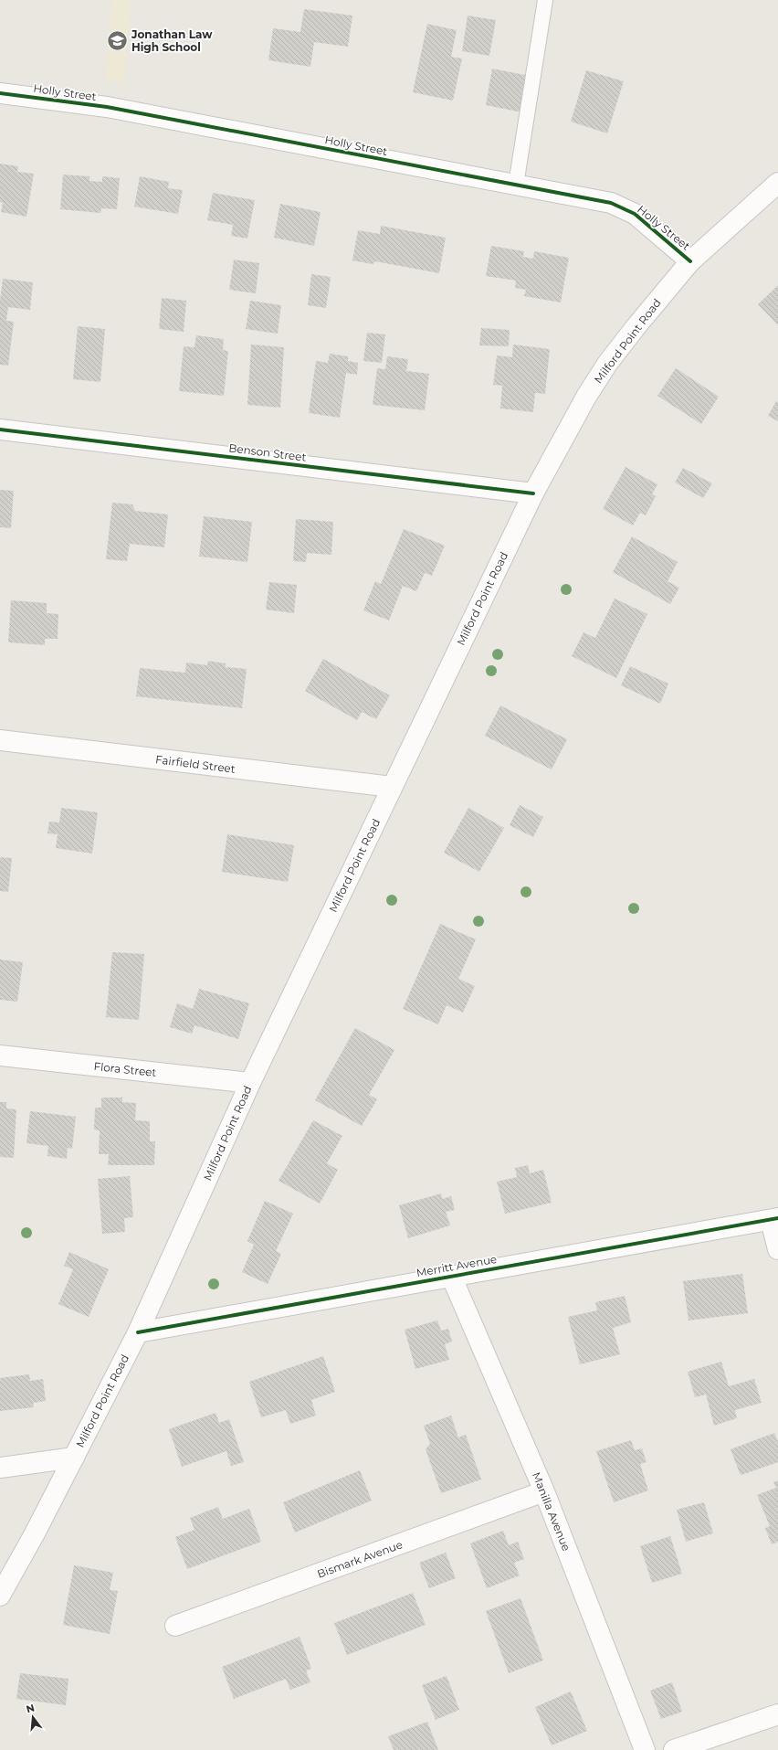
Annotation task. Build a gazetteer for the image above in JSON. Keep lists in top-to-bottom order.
{
  "streets": {
    "street": [
      "Holly Street",
      "Milford Point Road",
      "Benson Street",
      "Fairfield Street",
      "Flora Street",
      "Merritt Avenue",
      "Manilla Avenue",
      "Bismark Avenue"
    ]
  },
  "crossings": [
    ["Holly Street", "Milford Point Road"],
    ["Milford Point Road", "Benson Street"],
    ["Milford Point Road", "Fairfield Street"],
    ["Milford Point Road", "Flora Street"],
    ["Milford Point Road", "Merritt Avenue"],
    ["Merritt Avenue", "Manilla Avenue"],
    ["Manilla Avenue", "Bismark Avenue"]
  ],
  "places": {
    "school or university": ["Jonathan Law High School"]
  },
  "north": "top"
}
